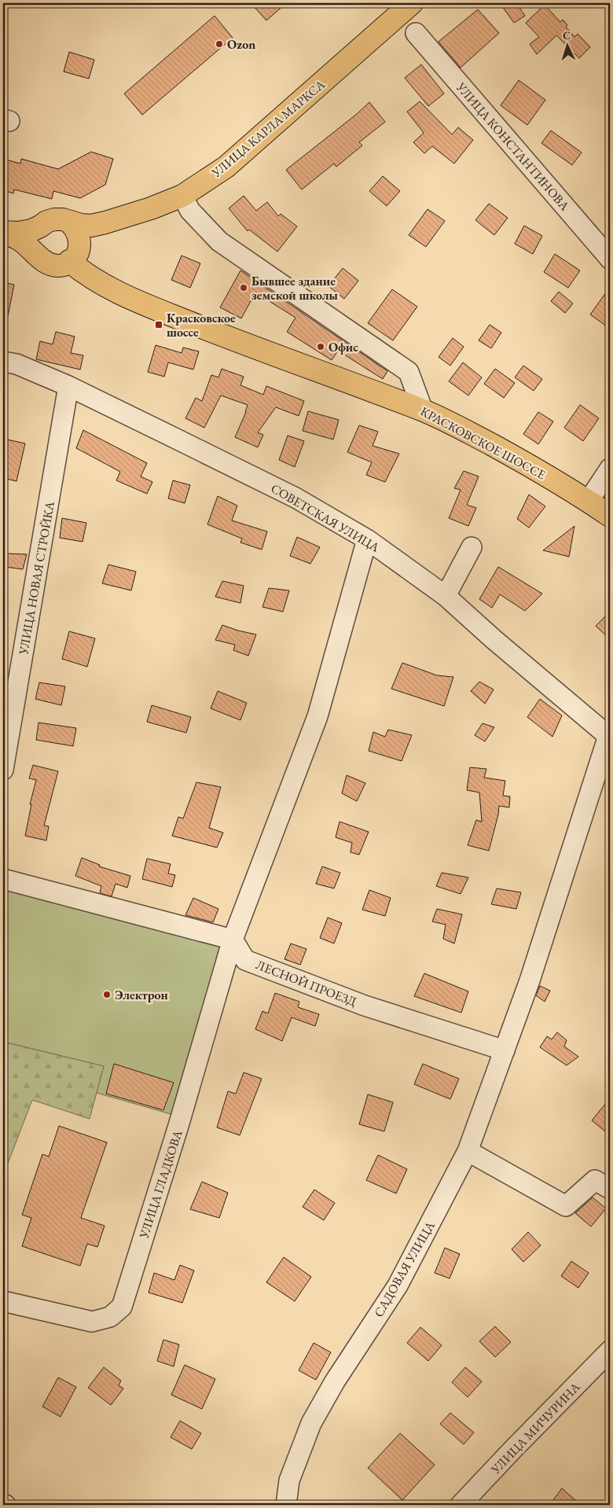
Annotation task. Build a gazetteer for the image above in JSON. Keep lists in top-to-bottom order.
{
  "streets": {
    "main road": ["УЛИЦА КАРЛА МАРКСА", "КРАСКОВСКОЕ ШОССЕ"],
    "street": [
      "УЛИЦА КОНСТАНТИНОВА",
      "СОВЕТСКАЯ УЛИЦА",
      "УЛИЦА НОВАЯ СТРОЙКА",
      "ЛЕСНОЙ ПРОЕЗД",
      "УЛИЦА ГЛАДКОВА",
      "САДОВАЯ УЛИЦА",
      "УЛИЦА МИЧУРИНА"
    ]
  },
  "crossings": [
    ["УЛИЦА КАРЛА МАРКСА", "КРАСКОВСКОЕ ШОССЕ"],
    ["СОВЕТСКАЯ УЛИЦА", "УЛИЦА НОВАЯ СТРОЙКА"],
    ["СОВЕТСКАЯ УЛИЦА", "УЛИЦА ГЛАДКОВА"],
    ["СОВЕТСКАЯ УЛИЦА", "САДОВАЯ УЛИЦА"],
    ["ЛЕСНОЙ ПРОЕЗД", "УЛИЦА ГЛАДКОВА"],
    ["ЛЕСНОЙ ПРОЕЗД", "САДОВАЯ УЛИЦА"]
  ],
  "places": {
    "other": [
      "Ozon",
      "Бывшее здание земской школы",
      "Офис",
      "Электрон"
    ],
    "transit": ["Красковское шоссе"]
  },
  "north": "top"
}
